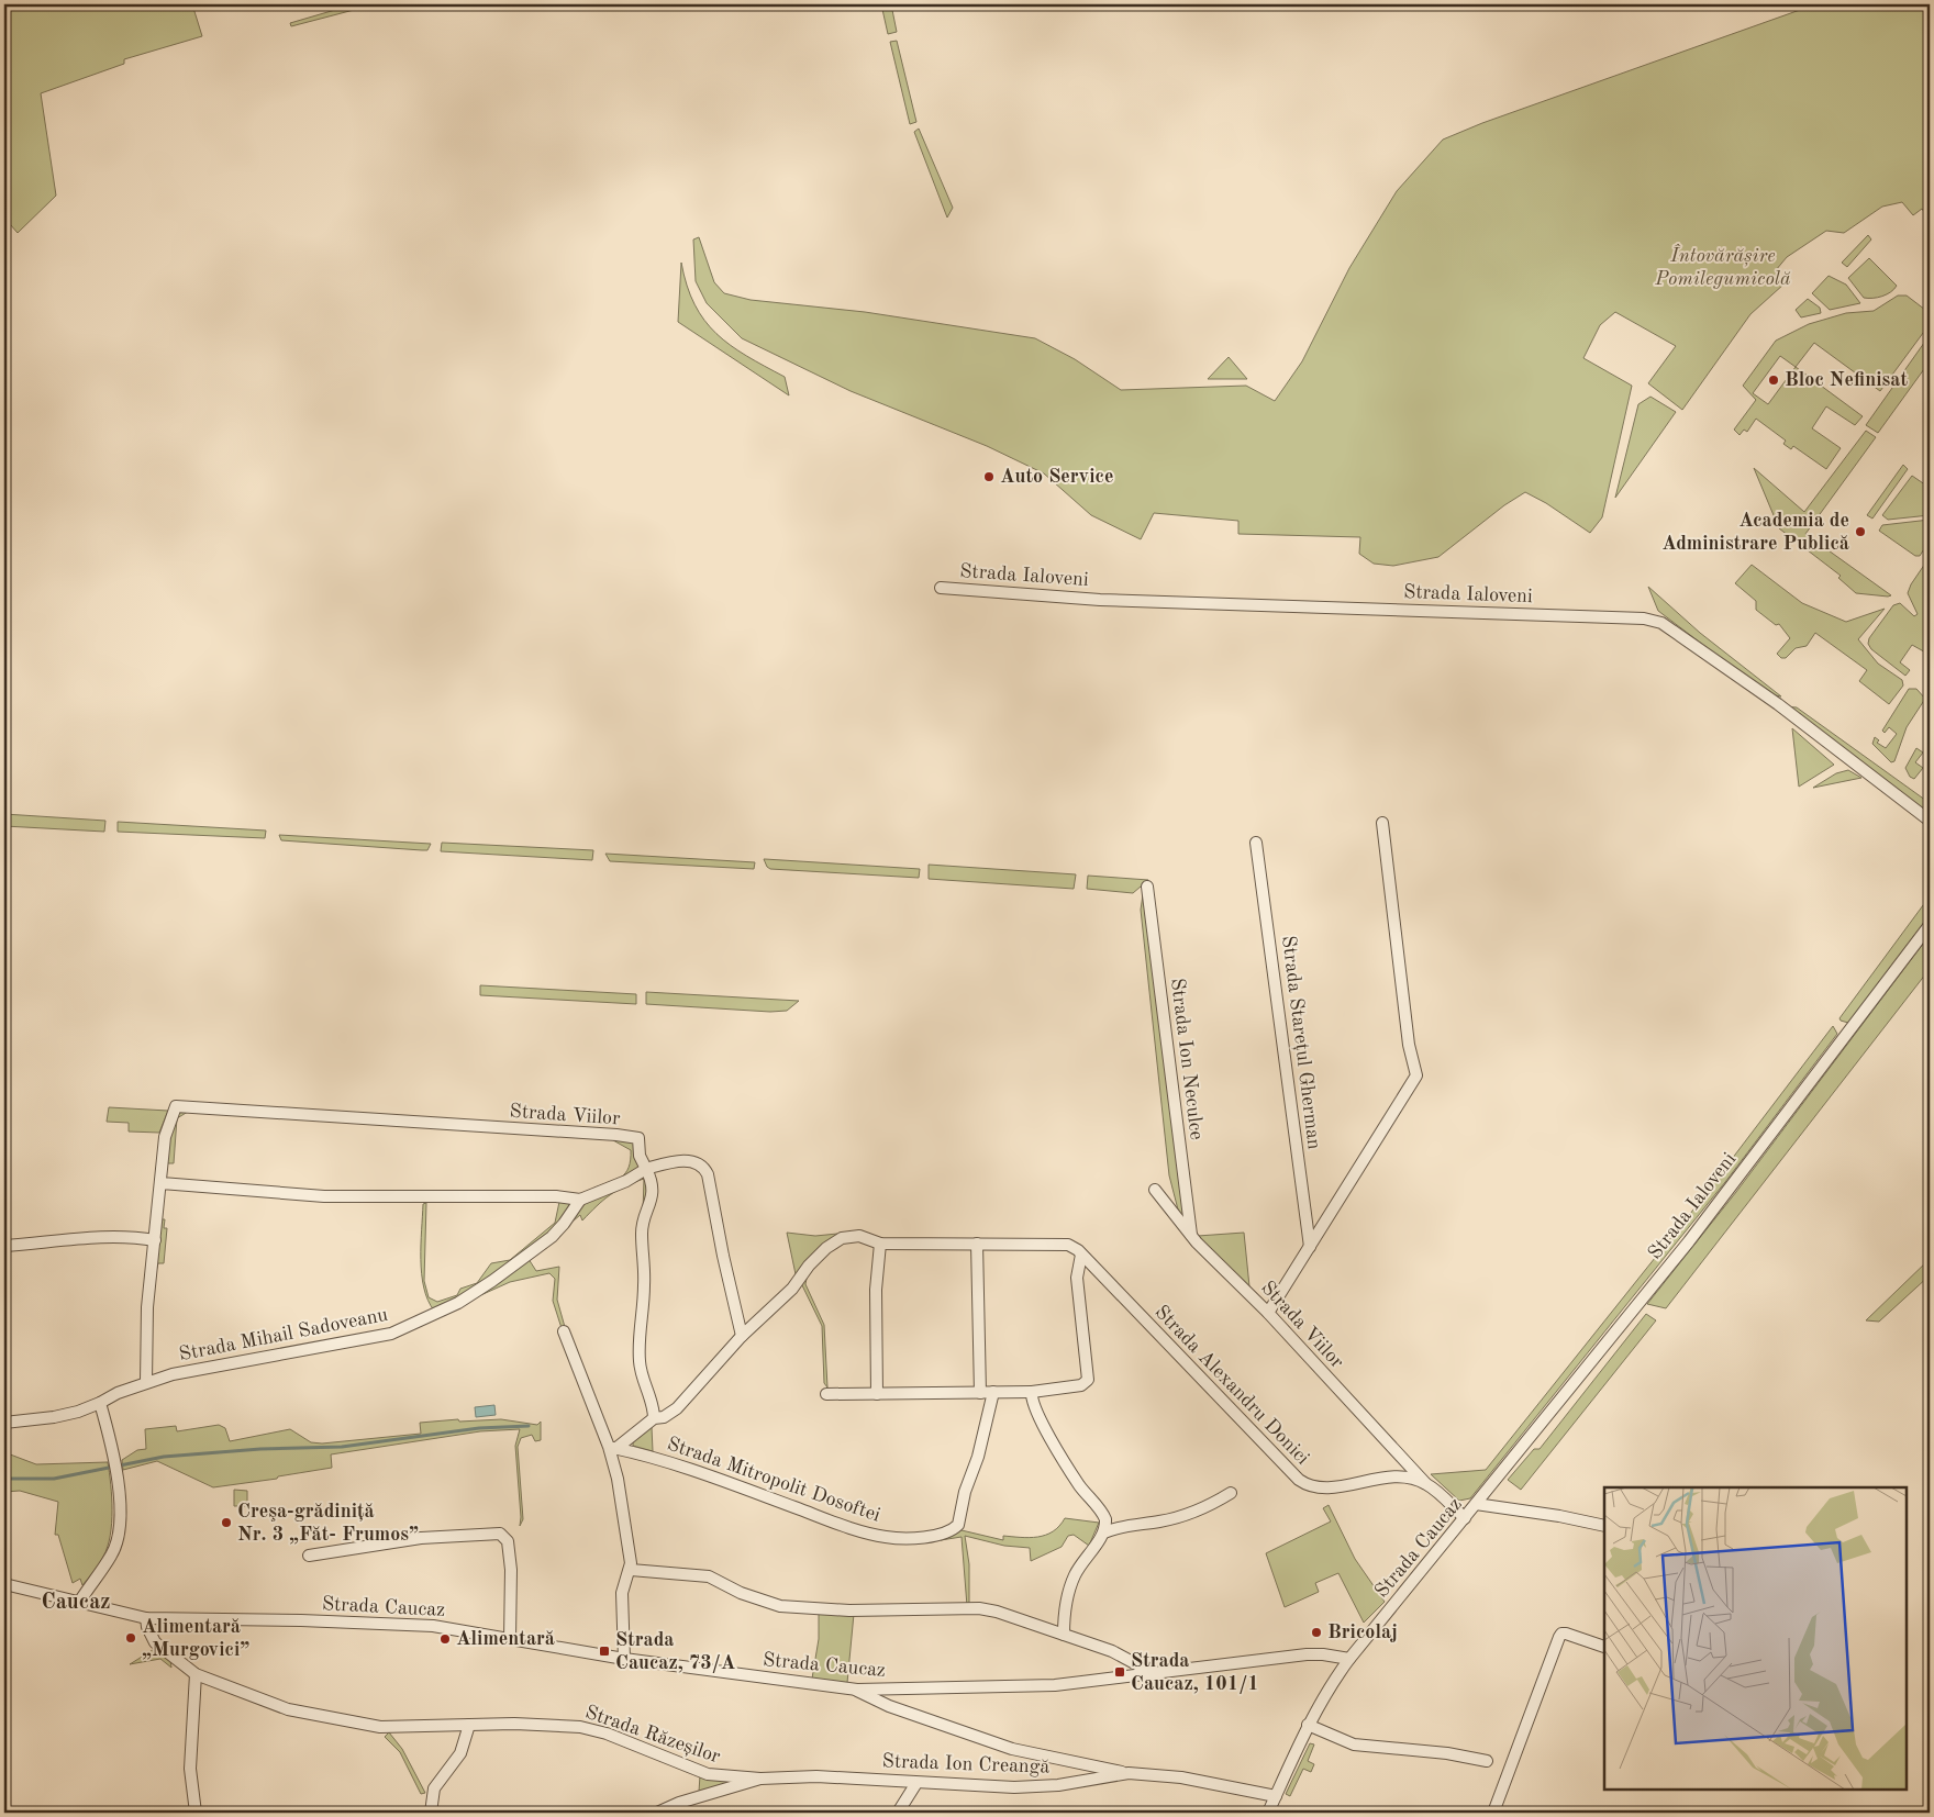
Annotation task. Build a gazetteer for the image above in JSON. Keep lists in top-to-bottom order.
{
  "streets": {
    "street": [
      "Strada Ialoveni",
      "Strada Starețul Gherman",
      "Strada Ion Neculce",
      "Strada Viilor",
      "Strada Mihail Sadoveanu",
      "Strada Alexandru Donici",
      "Strada Mitropolit Dosoftei",
      "Strada Caucaz",
      "Strada Răzeșilor",
      "Strada Ion Creangă"
    ]
  },
  "crossings": [
    ["Strada Ialoveni", "Strada Caucaz"],
    ["Strada Ion Neculce", "Strada Viilor"],
    ["Strada Viilor", "Strada Alexandru Donici"],
    ["Strada Viilor", "Strada Mitropolit Dosoftei"],
    ["Strada Alexandru Donici", "Strada Mitropolit Dosoftei"],
    ["Strada Alexandru Donici", "Strada Caucaz"],
    ["Strada Caucaz", "Strada Răzeșilor"],
    ["Strada Răzeșilor", "Strada Ion Creangă"]
  ],
  "districts": ["Caucaz"],
  "parks": ["Întovărășire Pomilegumicolă"],
  "places": {
    "other": [
      "Bloc Nefinisat",
      "Auto Service",
      "Academia de Administrare Publică",
      "Creşa-grădiniţă Nr. 3 „Făt- Frumos”",
      "Bricolaj",
      "Alimentară „Murgovici”",
      "Alimentară"
    ],
    "transit": ["Strada Caucaz, 73/A", "Strada Caucaz, 101/1"]
  }
}
